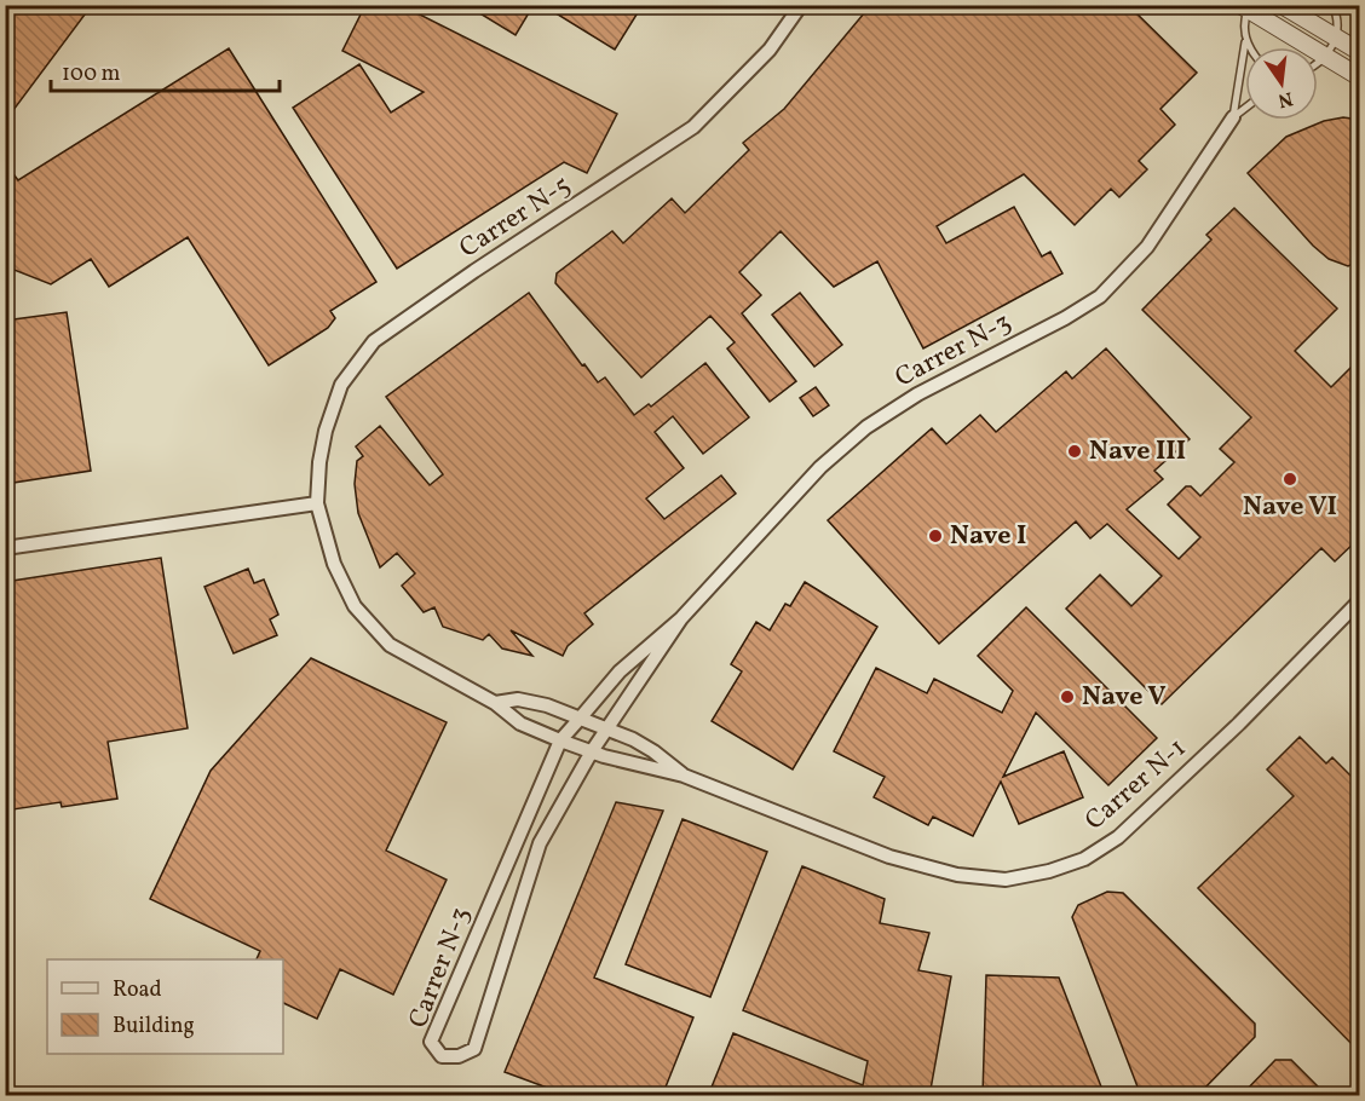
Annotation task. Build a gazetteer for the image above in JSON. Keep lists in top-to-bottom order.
{
  "streets": {
    "street": ["Carrer N-5", "Carrer N-3", "Carrer N-1"]
  },
  "crossings": [
    ["Carrer N-5", "Carrer N-1"],
    ["Carrer N-3", "Carrer N-1"]
  ],
  "places": [
    "Nave III",
    "Nave VI",
    "Nave I",
    "Nave V"
  ],
  "legend": ["Road", "Building"],
  "scale_bar": "100 m",
  "north": "bottom"
}
